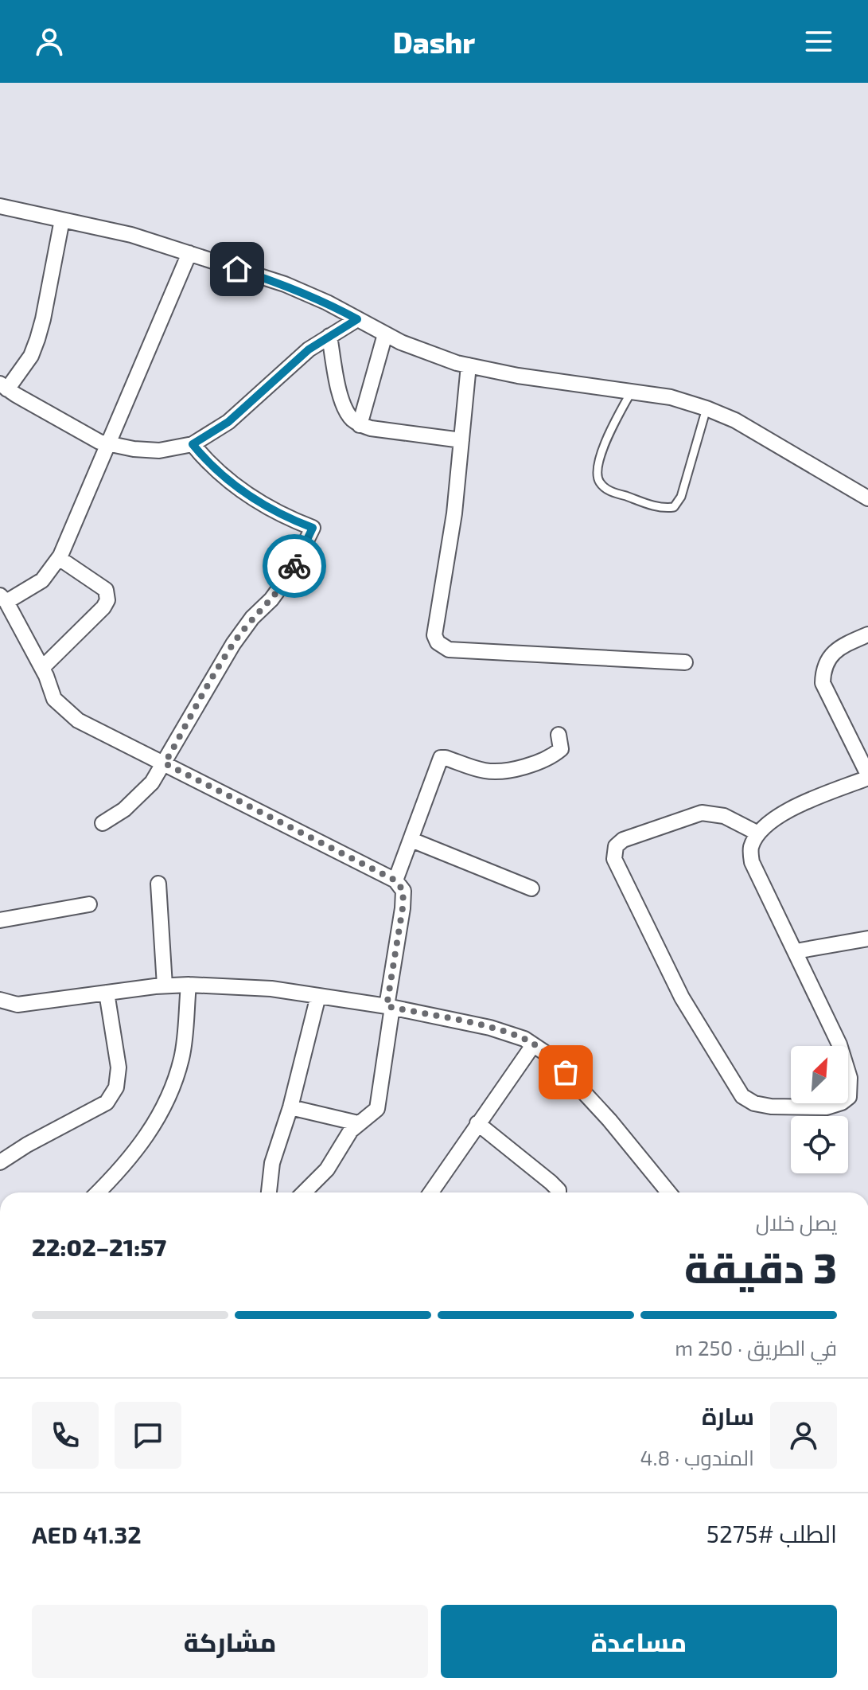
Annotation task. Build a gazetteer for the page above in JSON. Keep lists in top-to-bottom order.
{
  "north": "top right",
  "page": {
    "header": "Dashr",
    "heading": ["3 دقيقة", "يصل خلال", "21:57–22:02"],
    "panel": [
      "سارة",
      "المندوب · 4.8",
      "الطلب #5275",
      "AED 41.32"
    ],
    "bar": "في الطريق · 250 m",
    "buttons": ["مساعدة", "مشاركة"]
  }
}
